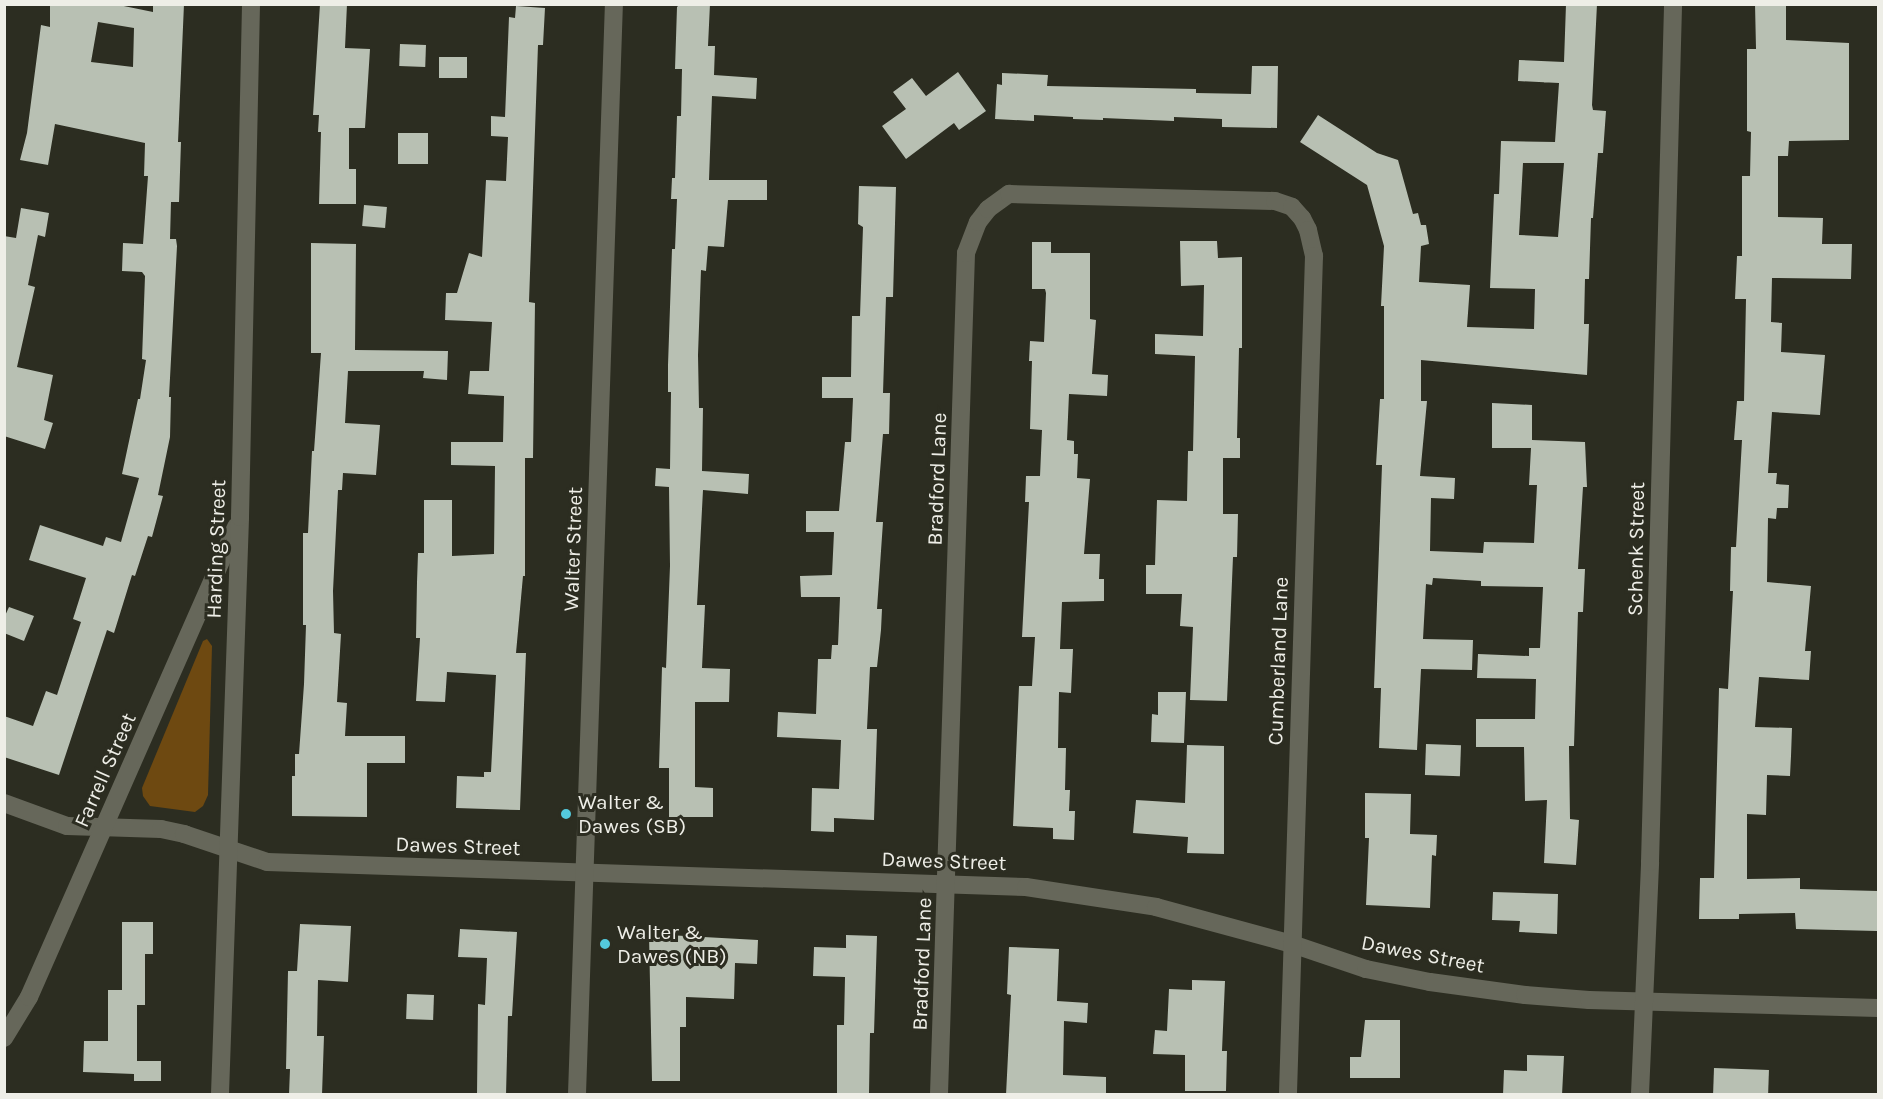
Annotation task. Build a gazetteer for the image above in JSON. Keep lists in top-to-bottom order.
{
  "streets": {
    "street": [
      "Bradford Lane",
      "Harding Street",
      "Walter Street",
      "Schenk Street",
      "Cumberland Lane",
      "Farrell Street",
      "Dawes Street"
    ]
  },
  "crossings": [
    ["Bradford Lane", "Cumberland Lane"],
    ["Bradford Lane", "Dawes Street"],
    ["Harding Street", "Farrell Street"],
    ["Harding Street", "Dawes Street"],
    ["Walter Street", "Dawes Street"],
    ["Schenk Street", "Dawes Street"],
    ["Cumberland Lane", "Dawes Street"],
    ["Farrell Street", "Dawes Street"]
  ],
  "places": ["Walter & Dawes (SB)", "Walter & Dawes (NB)"]
}
